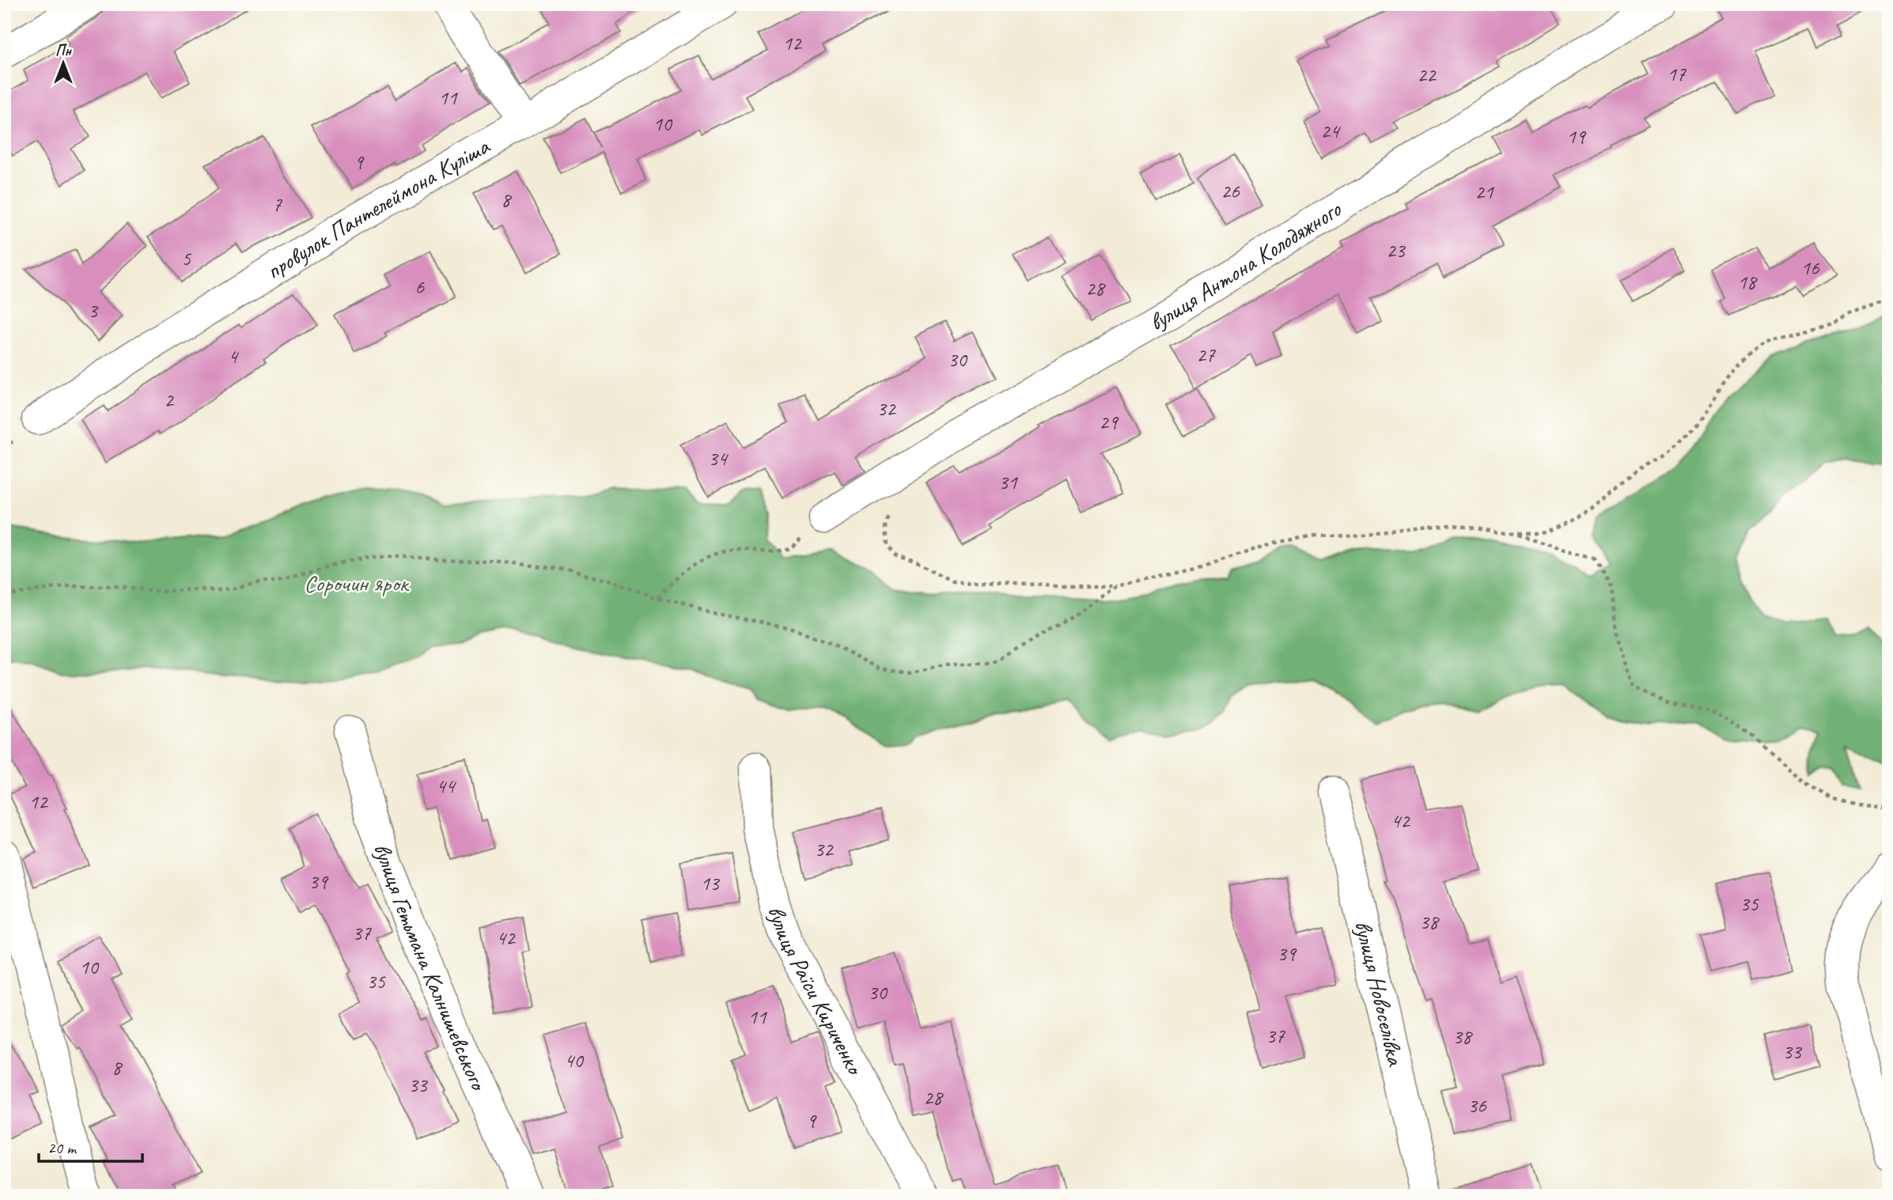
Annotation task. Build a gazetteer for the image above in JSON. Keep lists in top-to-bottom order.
{
  "streets": {
    "street": [
      "провулок Пантелеймона Куліша",
      "вулиця Антона Колодяжного",
      "вулиця Гетьмана Калнишевського",
      "вулиця Раїси Кириченко",
      "вулиця Новоселівка"
    ]
  },
  "parks": ["Сорочин ярок"],
  "house_numbers": [
    "12",
    "17",
    "22",
    "11",
    "10",
    "24",
    "19",
    "9",
    "26",
    "21",
    "8",
    "7",
    "23",
    "5",
    "16",
    "18",
    "6",
    "28",
    "3",
    "27",
    "4",
    "30",
    "2",
    "32",
    "29",
    "34",
    "31",
    "44",
    "12",
    "42",
    "32",
    "39",
    "13",
    "35",
    "38",
    "37",
    "42",
    "39",
    "10",
    "35",
    "30",
    "11",
    "37",
    "38",
    "33",
    "40",
    "8",
    "33",
    "28",
    "36",
    "9"
  ],
  "scale_bar": "20 m",
  "north": "top"
}
